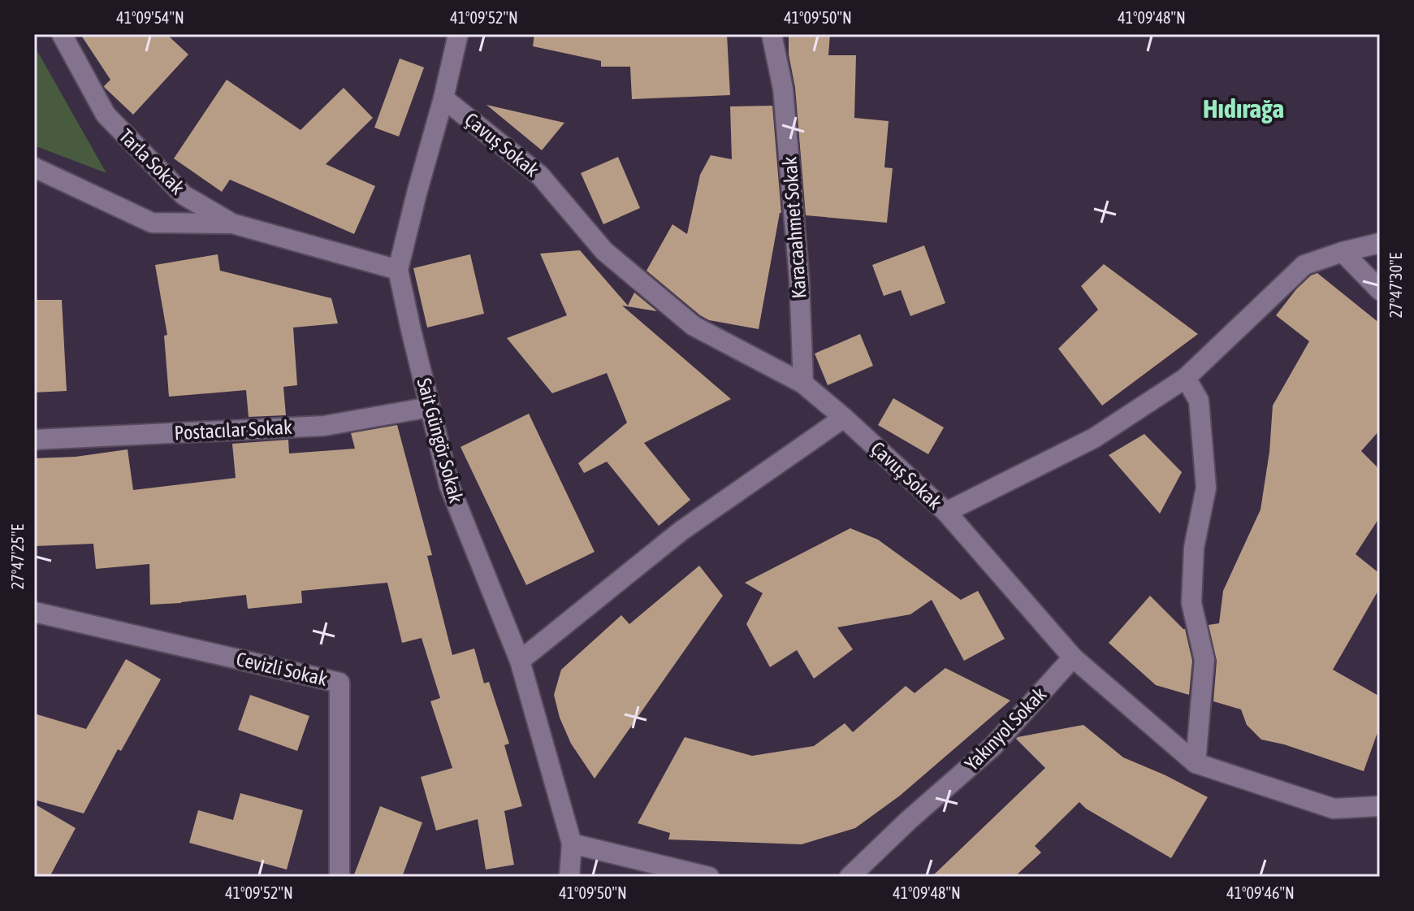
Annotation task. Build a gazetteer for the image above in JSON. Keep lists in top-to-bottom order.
{
  "streets": {
    "street": [
      "Çavuş Sokak",
      "Tarla Sokak",
      "Karacaahmet Sokak",
      "Postacılar Sokak",
      "Sait Güngör Sokak",
      "Cevizli Sokak",
      "Yakınyol Sokak"
    ]
  },
  "crossings": [
    ["Çavuş Sokak", "Karacaahmet Sokak"],
    ["Çavuş Sokak", "Sait Güngör Sokak"],
    ["Çavuş Sokak", "Yakınyol Sokak"],
    ["Tarla Sokak", "Sait Güngör Sokak"],
    ["Postacılar Sokak", "Sait Güngör Sokak"]
  ],
  "districts": ["Hıdırağa"],
  "coordinates": [
    "41°09'54\"N",
    "41°09'52\"N",
    "41°09'50\"N",
    "41°09'48\"N",
    "27°47'30\"E",
    "27°47'25\"E",
    "41°09'46\"N"
  ]
}
